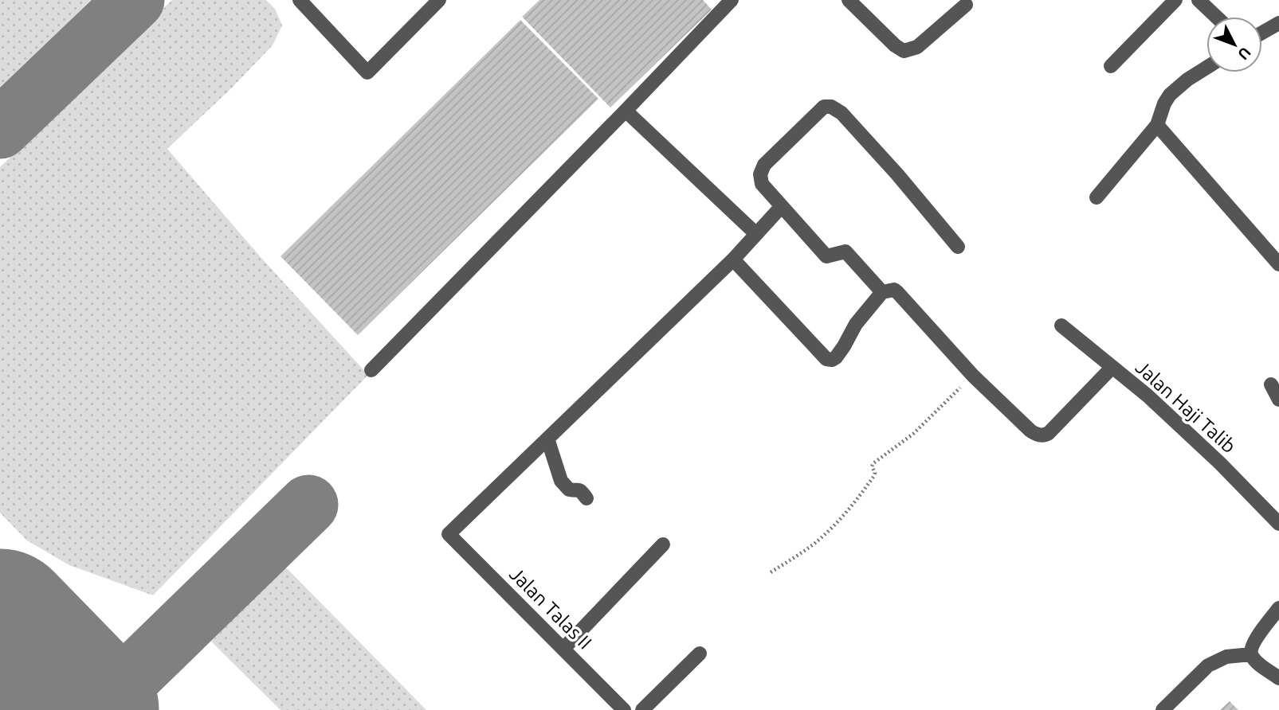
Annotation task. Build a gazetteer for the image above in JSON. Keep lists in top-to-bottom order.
{
  "streets": {
    "street": ["Jalan Haji Talib", "Jalan Talas II"]
  },
  "north": "bottom right"
}
